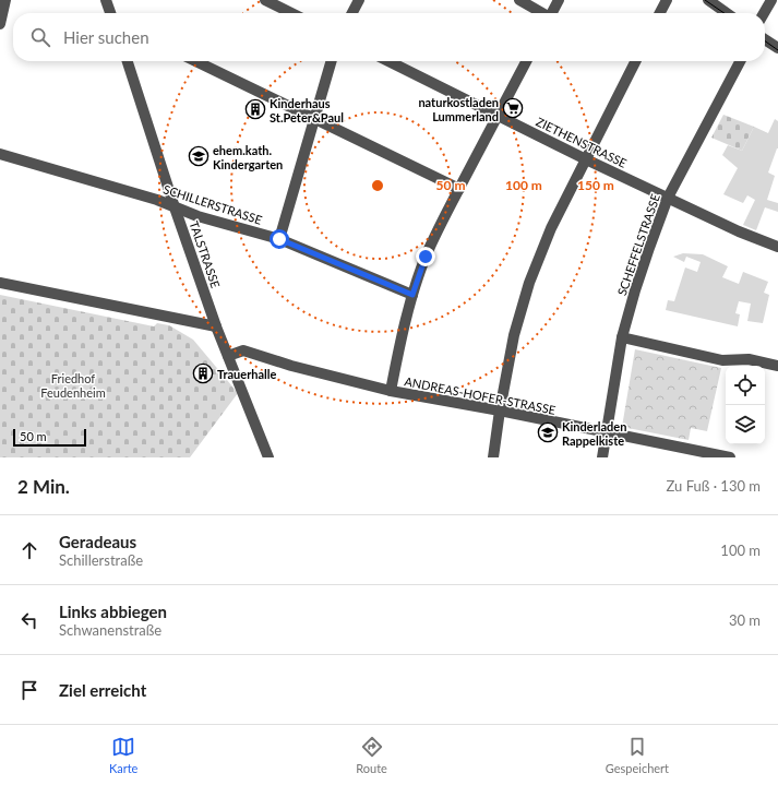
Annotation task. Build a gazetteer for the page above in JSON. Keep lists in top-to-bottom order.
{
  "streets": {
    "street": [
      "ZIETHENSTRASSE",
      "SCHILLERSTRASSE",
      "SCHEFFELSTRASSE",
      "TALSTRASSE",
      "ANDREAS-HOFER-STRASSE"
    ]
  },
  "crossings": [
    ["ZIETHENSTRASSE", "SCHEFFELSTRASSE"],
    ["SCHILLERSTRASSE", "TALSTRASSE"],
    ["SCHEFFELSTRASSE", "ANDREAS-HOFER-STRASSE"],
    ["TALSTRASSE", "ANDREAS-HOFER-STRASSE"]
  ],
  "parks": ["Friedhof Feudenheim"],
  "places": {
    "supermarket": ["naturkostladen Lummerland"],
    "building": ["Kinderhaus St.Peter&Paul", "Trauerhalle"],
    "school or university": ["ehem.kath. Kindergarten", "Kinderladen Rappelkiste"]
  },
  "scale_bar": "50 m",
  "page": {
    "search": "Hier suchen",
    "scale": "50 m",
    "heading": ["2 Min.", "Zu Fuß · 130 m"],
    "list": [
      ["Geradeaus", "Schillerstraße", "100 m"],
      ["Links abbiegen", "Schwanenstraße", "30 m"],
      "Ziel erreicht"
    ],
    "nav": ["Karte", "Route", "Gespeichert"]
  },
  "rings": ["50 m", "100 m", "150 m"]
}
